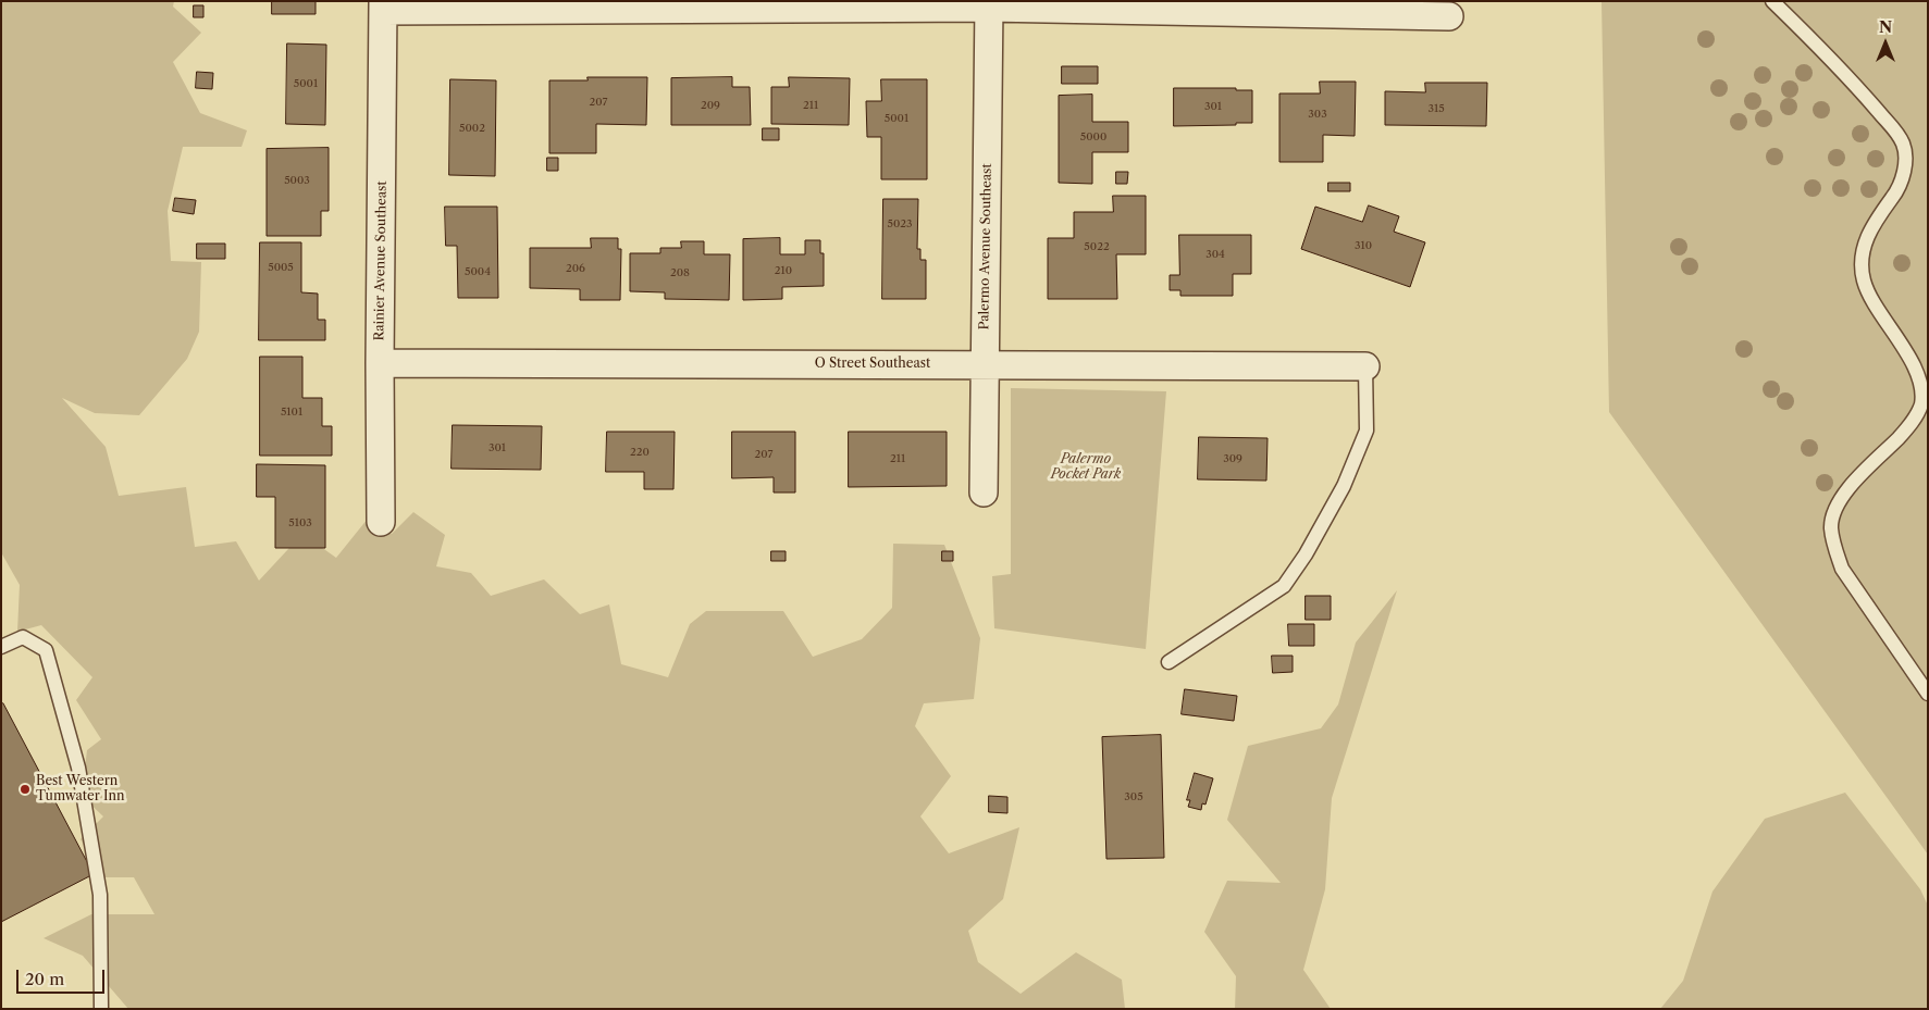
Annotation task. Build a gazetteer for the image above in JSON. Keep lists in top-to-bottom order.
{
  "streets": {
    "street": ["Palermo Avenue Southeast", "Rainier Avenue Southeast", "O Street Southeast"]
  },
  "crossings": [
    ["Palermo Avenue Southeast", "O Street Southeast"],
    ["Rainier Avenue Southeast", "O Street Southeast"]
  ],
  "parks": ["Palermo Pocket Park"],
  "places": ["Best Western Tumwater Inn"],
  "house_numbers": [
    "5001",
    "207",
    "209",
    "211",
    "301",
    "315",
    "303",
    "5001",
    "5002",
    "5000",
    "5003",
    "5023",
    "310",
    "5022",
    "304",
    "5005",
    "206",
    "210",
    "5004",
    "208",
    "5101",
    "301",
    "220",
    "207",
    "211",
    "309",
    "5103",
    "305"
  ],
  "scale_bar": "20 m",
  "north": "top"
}
